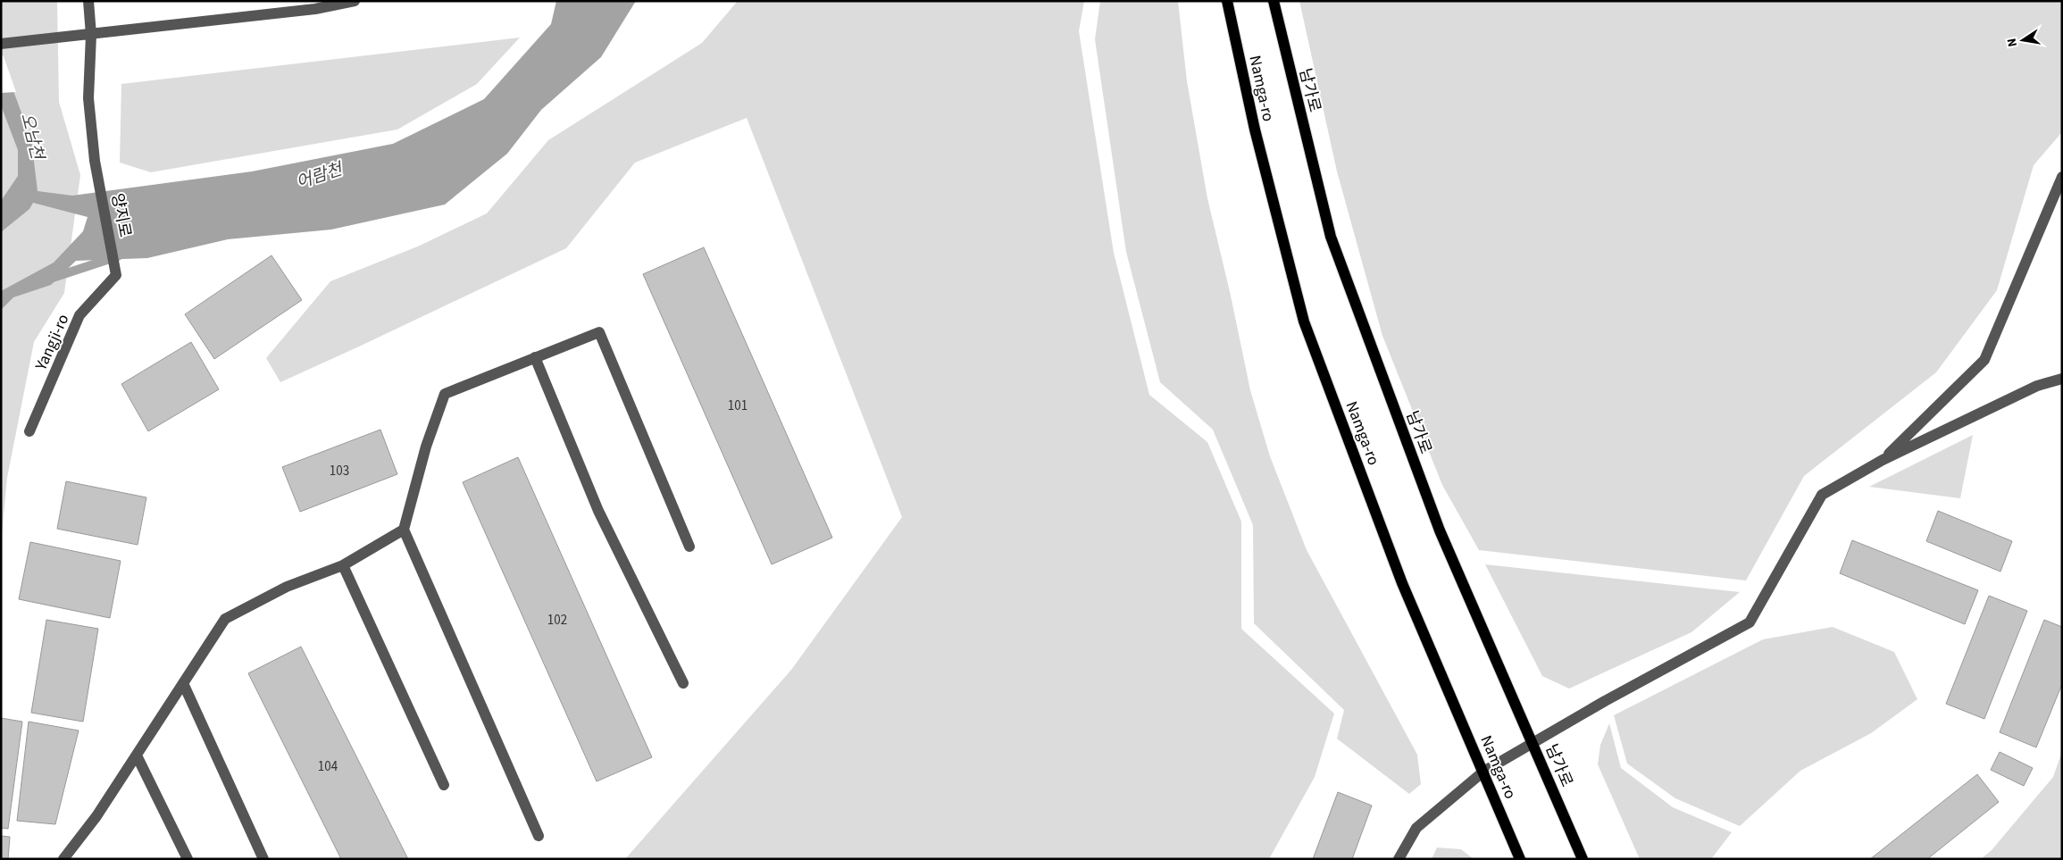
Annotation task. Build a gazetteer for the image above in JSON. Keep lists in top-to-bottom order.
{
  "streets": {
    "main road": ["Namga-ro", "남가로"],
    "street": ["양지로", "Yangji-ro"]
  },
  "crossings": [
    ["양지로", "Yangji-ro"]
  ],
  "water": ["오남천", "어람천"],
  "house_numbers": [
    "101",
    "103",
    "102",
    "104"
  ],
  "north": "left"
}
